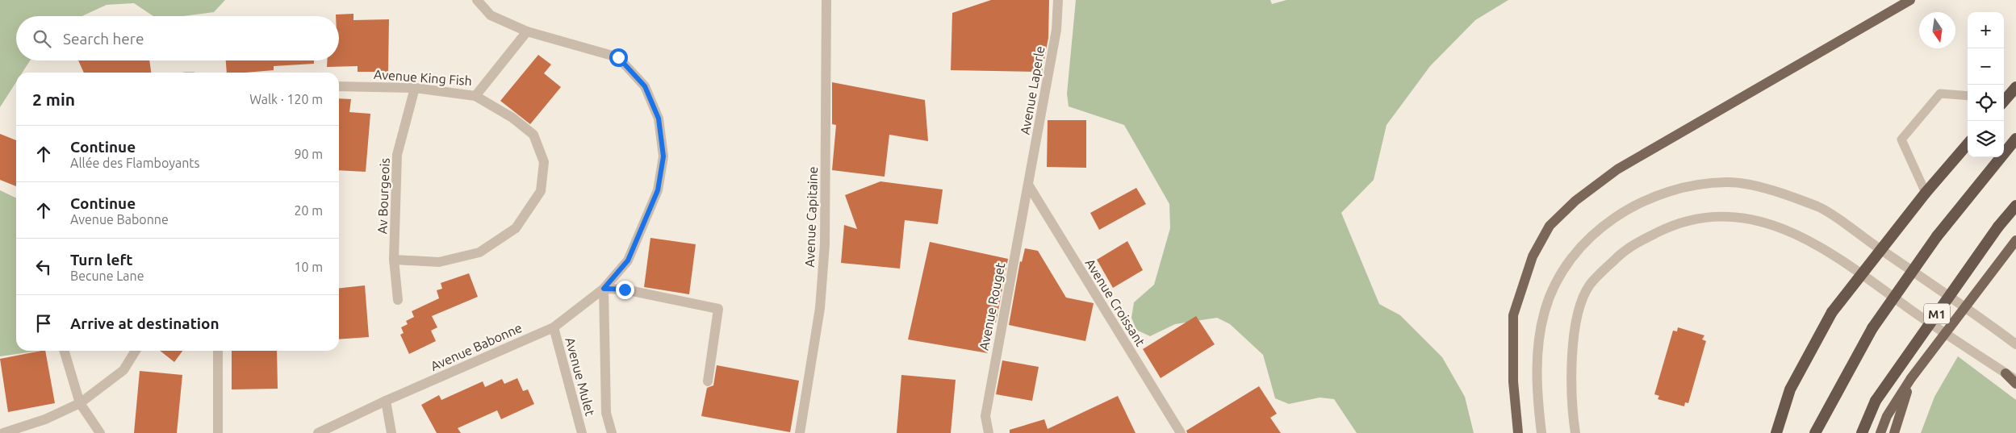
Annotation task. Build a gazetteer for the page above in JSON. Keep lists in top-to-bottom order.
{
  "streets": {
    "highway": ["M1"],
    "street": [
      "Avenue King Fish",
      "Avenue Laperle",
      "Av Bourgeois",
      "Avenue Capitaine",
      "Avenue Croissant",
      "Avenue Rouget",
      "Avenue Babonne",
      "Avenue Mulet"
    ]
  },
  "crossings": [
    ["Avenue King Fish", "Av Bourgeois"],
    ["Avenue King Fish", "Avenue Babonne"],
    ["Avenue Laperle", "Avenue Croissant"],
    ["Avenue Laperle", "Avenue Rouget"],
    ["Avenue Croissant", "Avenue Rouget"],
    ["Avenue Babonne", "Avenue Mulet"]
  ],
  "north": "bottom",
  "page": {
    "map_buttons": ["+", "−"],
    "search": "Search here",
    "heading": ["2 min", "Walk · 120 m"],
    "list": [
      ["Continue", "Allée des Flamboyants", "90 m"],
      ["Continue", "Avenue Babonne", "20 m"],
      ["Turn left", "Becune Lane", "10 m"],
      "Arrive at destination"
    ]
  }
}
